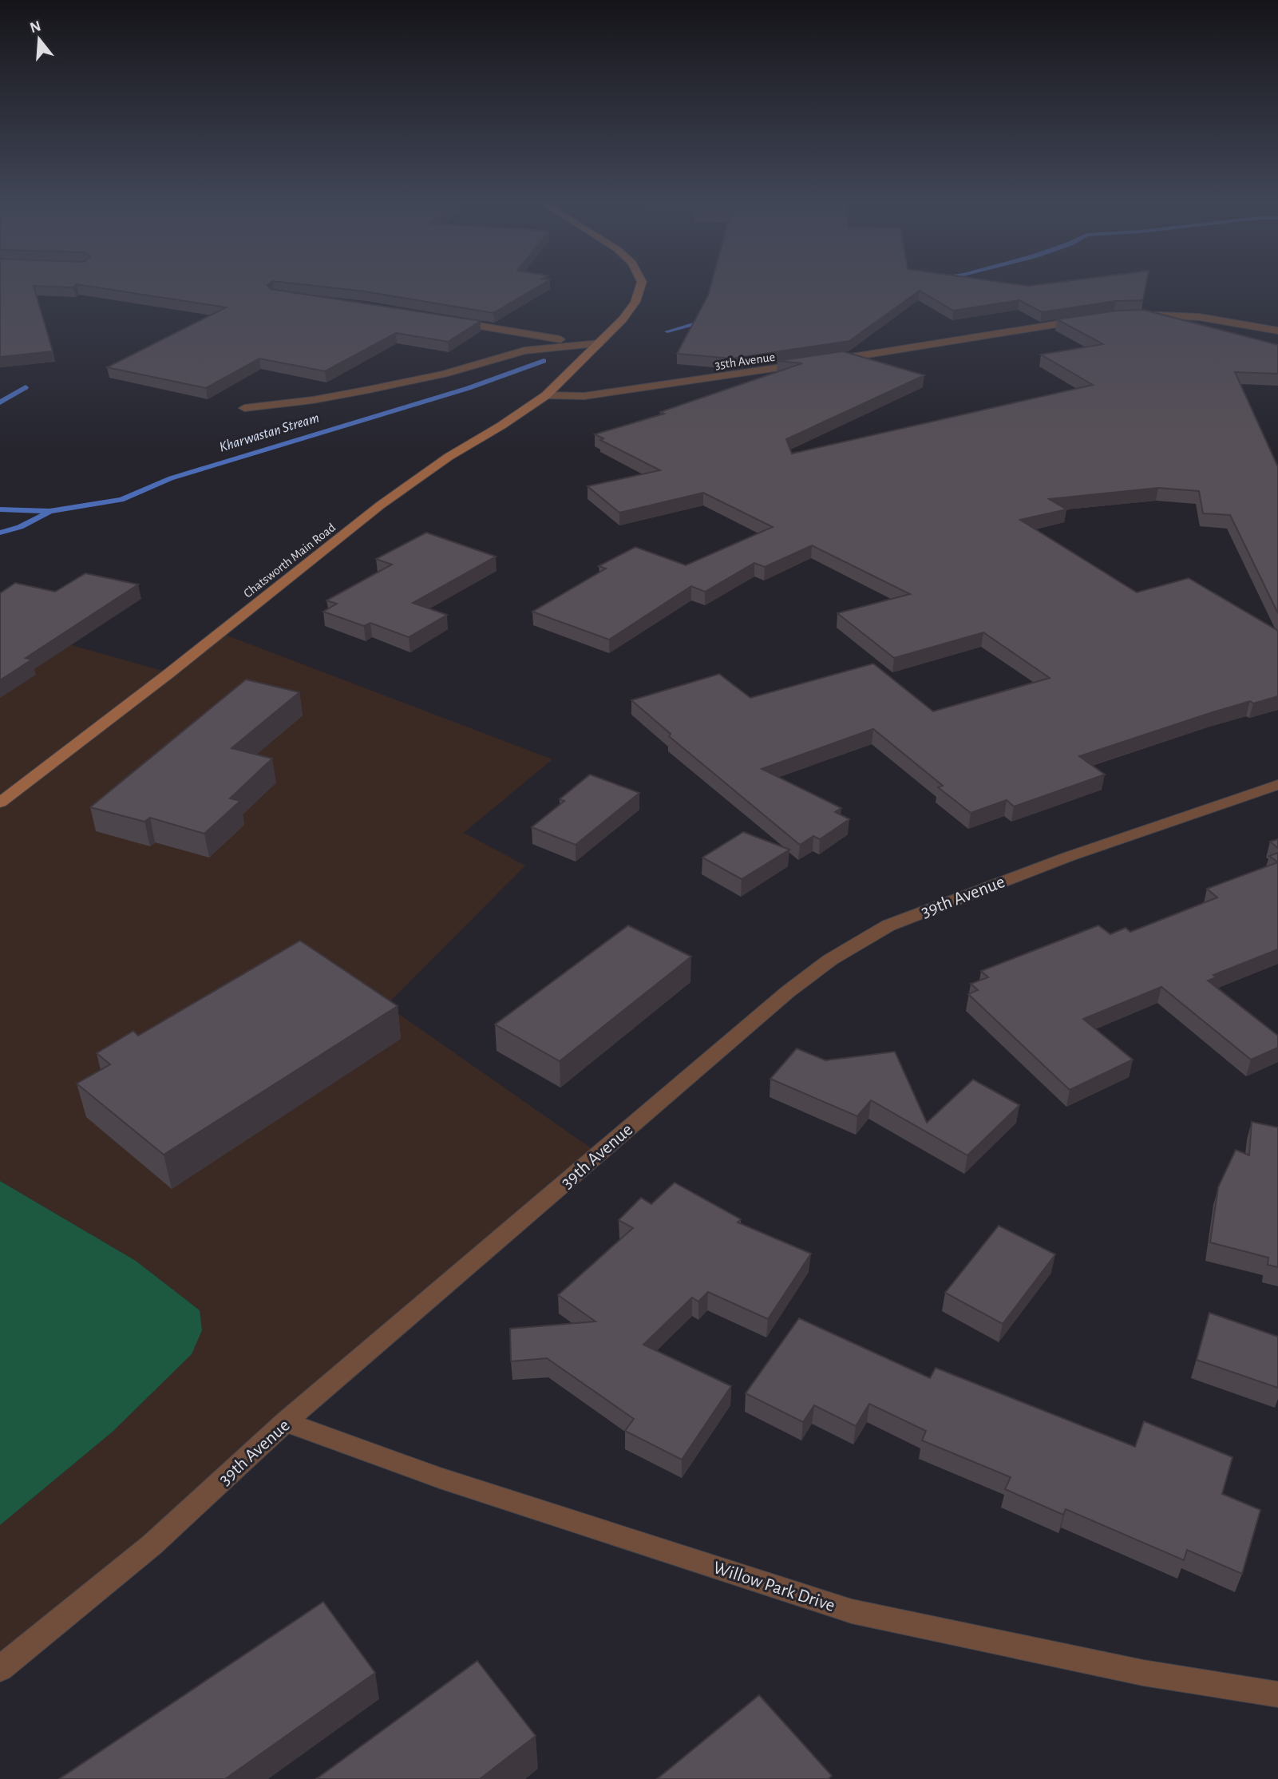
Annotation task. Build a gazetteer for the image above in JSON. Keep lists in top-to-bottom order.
{
  "streets": {
    "street": [
      "35th Avenue",
      "Chatsworth Main Road",
      "39th Avenue",
      "Willow Park Drive"
    ]
  },
  "crossings": [
    ["35th Avenue", "Chatsworth Main Road"],
    ["39th Avenue", "Willow Park Drive"]
  ],
  "water": ["Kharwastan Stream"],
  "north": "top"
}
